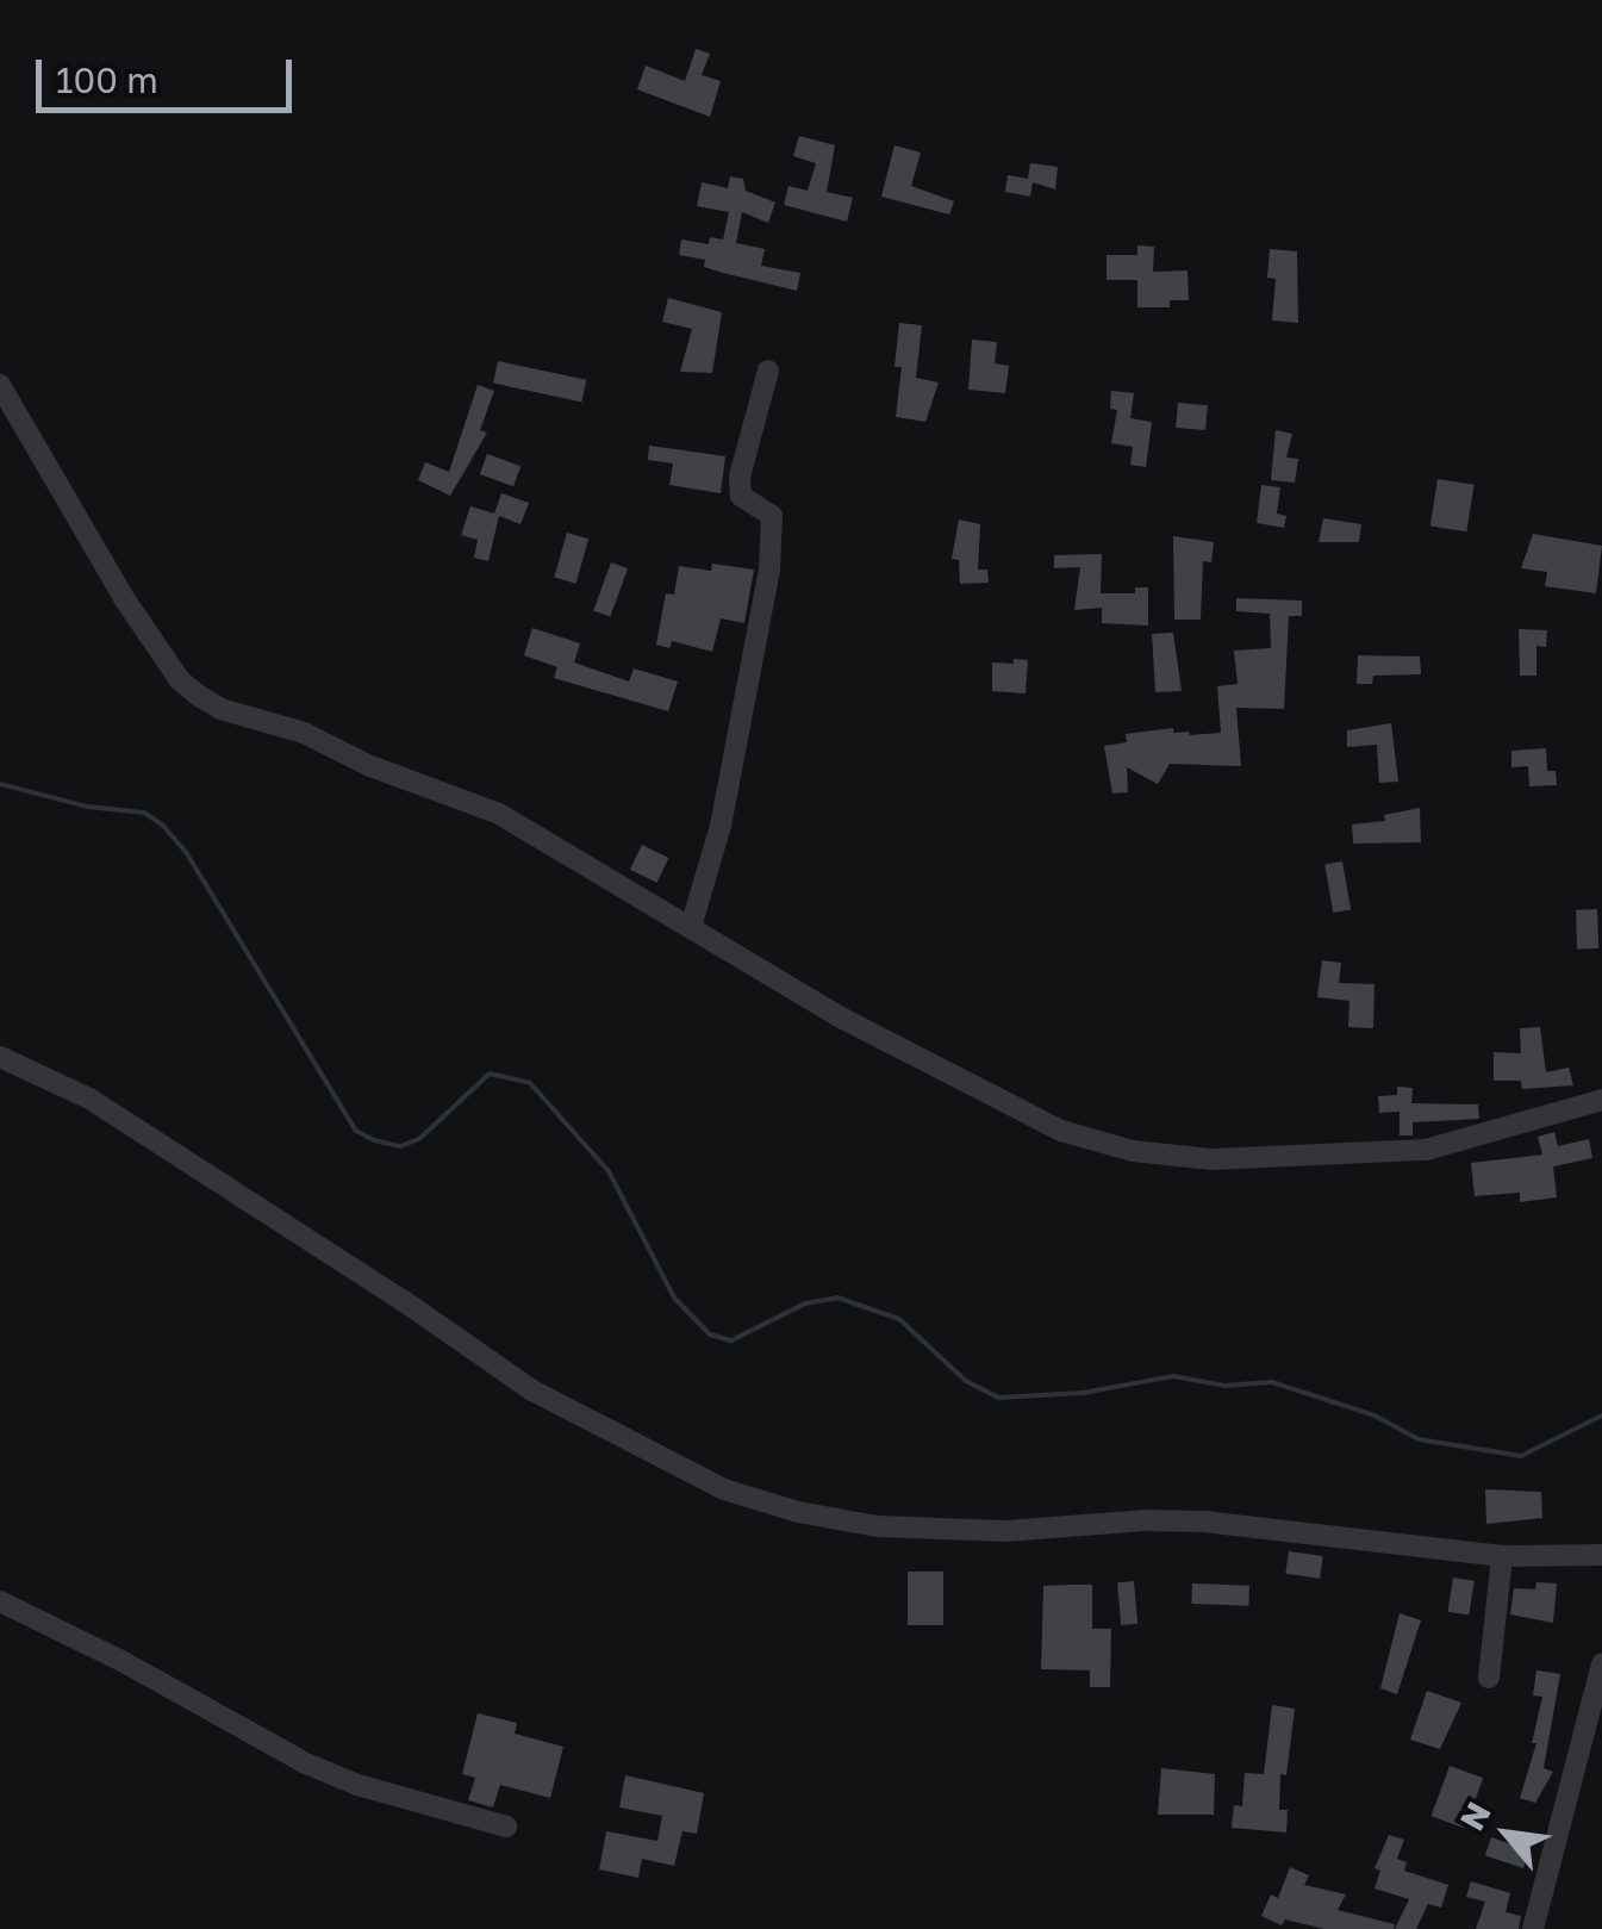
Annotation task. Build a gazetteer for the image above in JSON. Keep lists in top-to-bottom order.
{
  "scale_bar": "100 m",
  "north": "top left"
}
